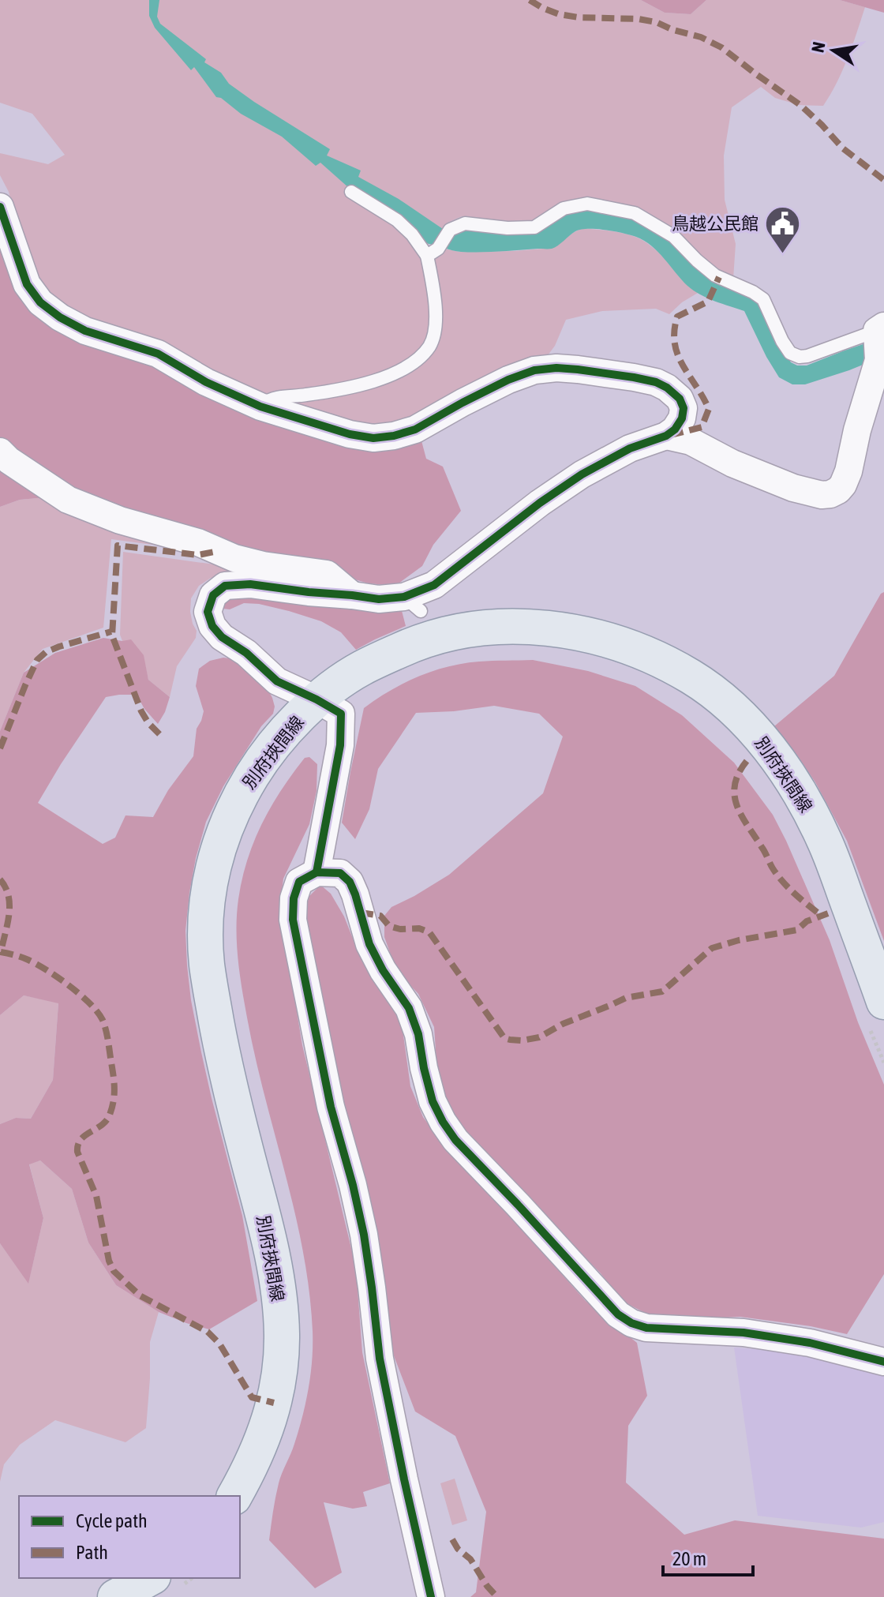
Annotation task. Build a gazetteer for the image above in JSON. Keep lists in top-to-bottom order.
{
  "streets": {
    "main road": ["別府挾間線"]
  },
  "places": {
    "public building": ["鳥越公民館"]
  },
  "legend": ["Cycle path", "Path"],
  "scale_bar": "20 m",
  "north": "left"
}
